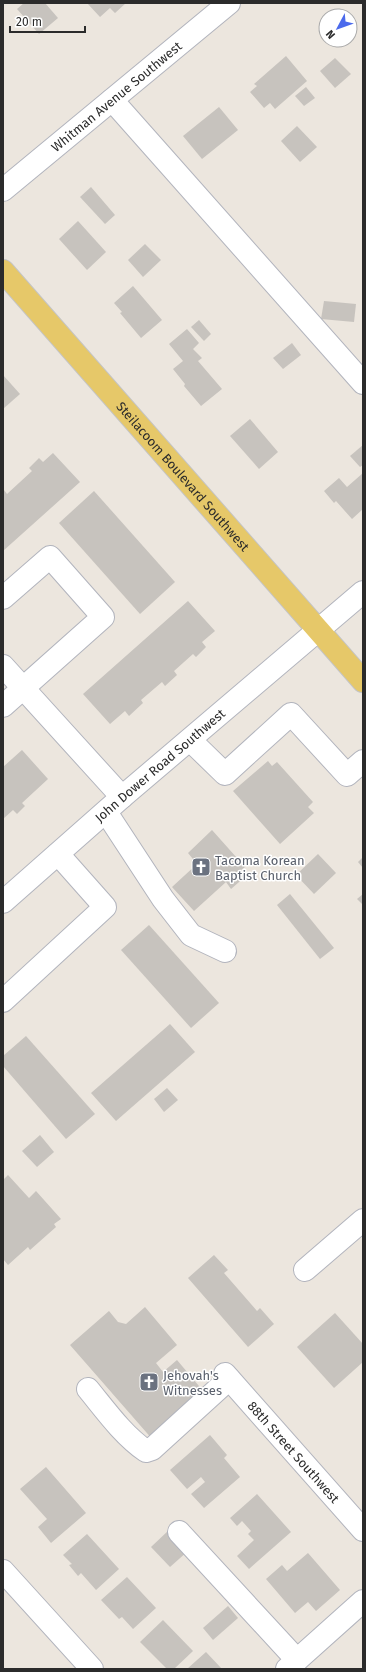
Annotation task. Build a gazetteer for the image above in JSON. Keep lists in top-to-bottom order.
{
  "streets": {
    "main road": ["Steilacoom Boulevard Southwest"],
    "street": ["Whitman Avenue Southwest", "John Dower Road Southwest", "88th Street Southwest"]
  },
  "crossings": [
    ["Steilacoom Boulevard Southwest", "John Dower Road Southwest"]
  ],
  "places": {
    "church": ["Tacoma Korean Baptist Church", "Jehovah's Witnesses"]
  },
  "scale_bar": "20 m",
  "north": "bottom left"
}
